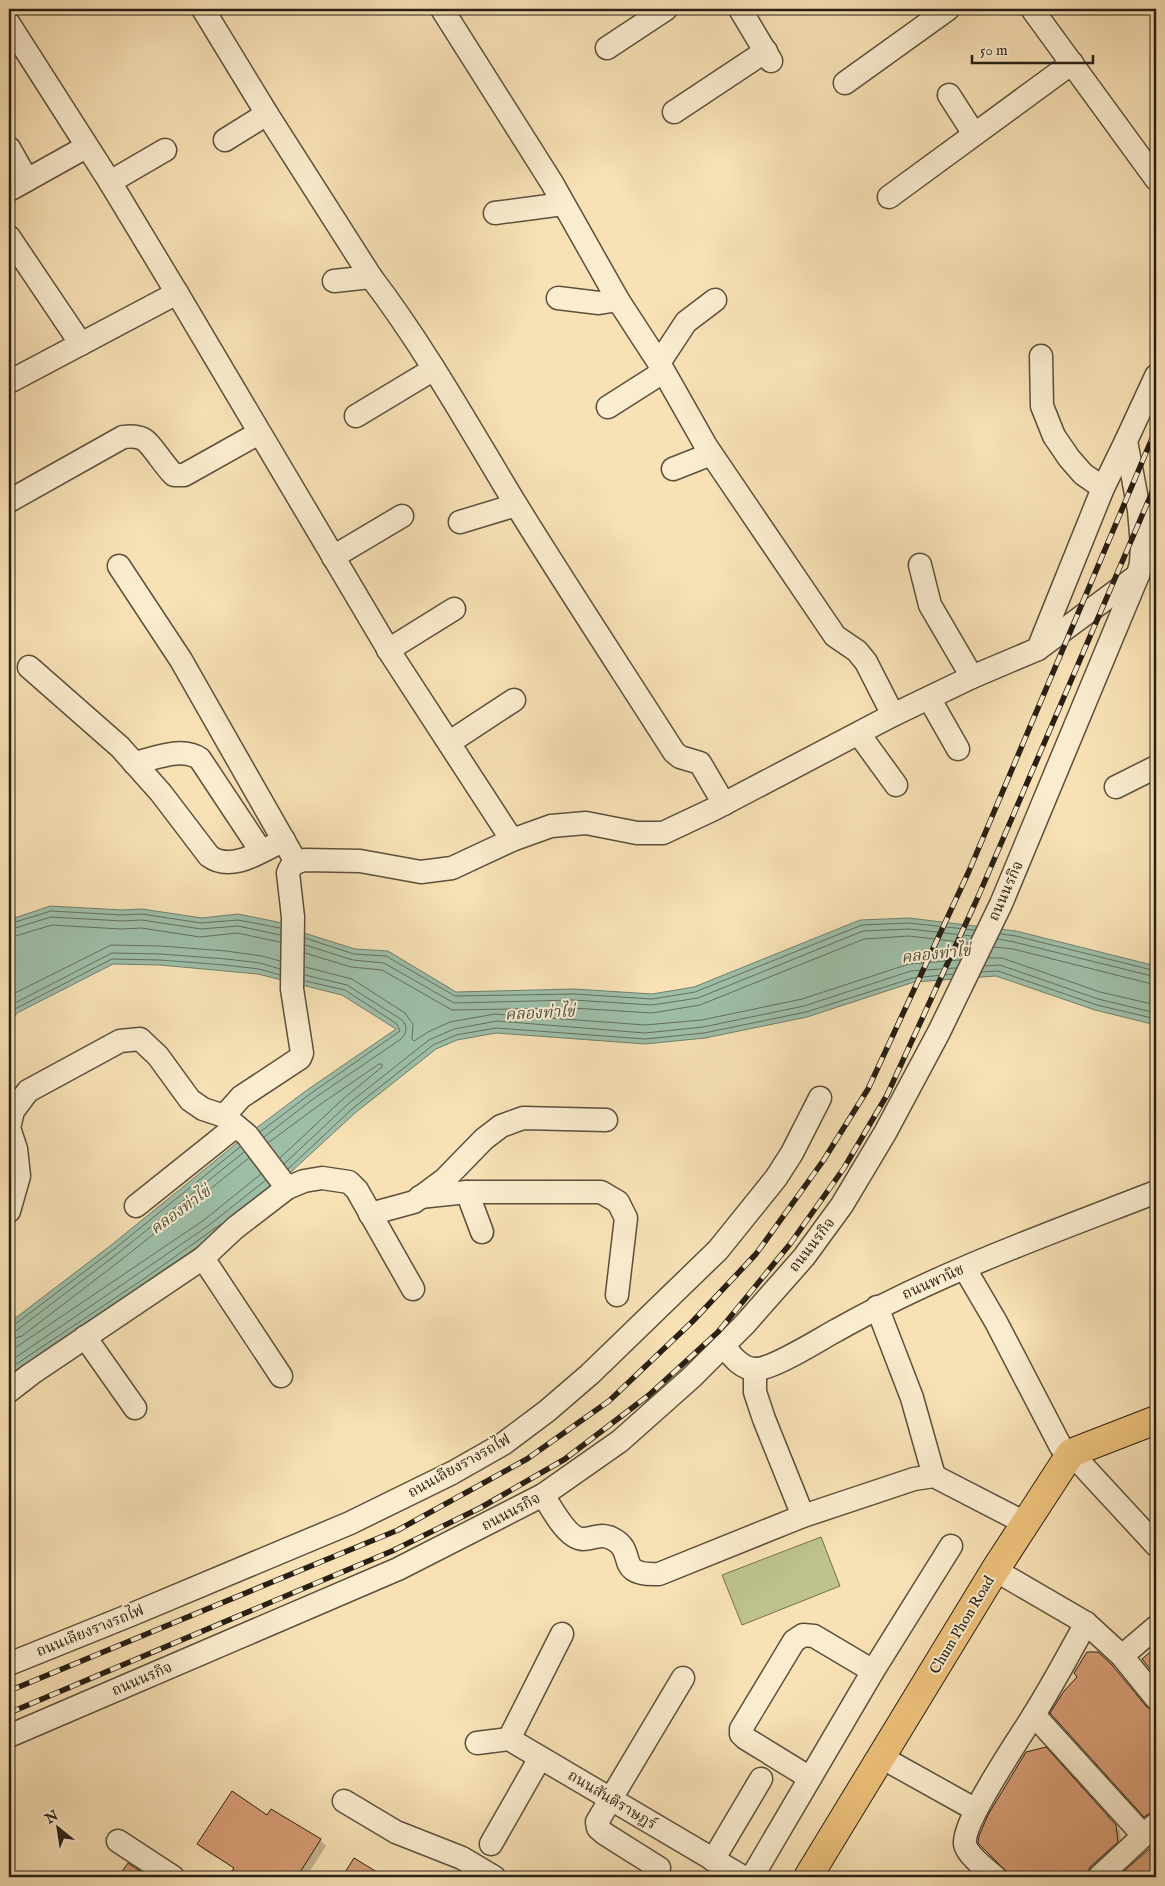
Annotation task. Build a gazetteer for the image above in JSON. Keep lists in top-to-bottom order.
{
  "streets": {
    "main road": ["Chum Phon Road"],
    "street": [
      "ถนนนรกิจ",
      "ถนนพานิช",
      "ถนนเลียงรางรถไฟ",
      "ถนนสันติราษฎร์"
    ]
  },
  "water": ["คลองท่าไข่"],
  "scale_bar": "50 m",
  "north": "top left"
}
